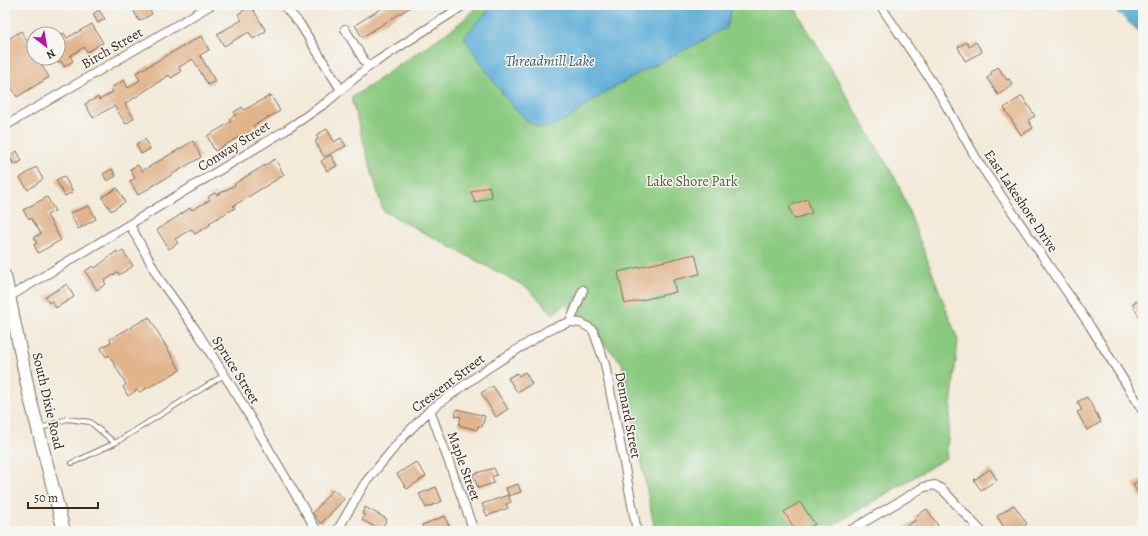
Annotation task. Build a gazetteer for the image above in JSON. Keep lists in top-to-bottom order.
{
  "streets": {
    "main road": ["South Dixie Road"],
    "street": [
      "Birch Street",
      "Conway Street",
      "East Lakeshore Drive",
      "Spruce Street",
      "Crescent Street",
      "Dennard Street",
      "Maple Street"
    ]
  },
  "crossings": [
    ["Conway Street", "Spruce Street"],
    ["Conway Street", "South Dixie Road"],
    ["Crescent Street", "Dennard Street"],
    ["Crescent Street", "Maple Street"]
  ],
  "water": ["Threadmill Lake"],
  "parks": ["Lake Shore Park"],
  "scale_bar": "50 m",
  "north": "bottom right"
}
